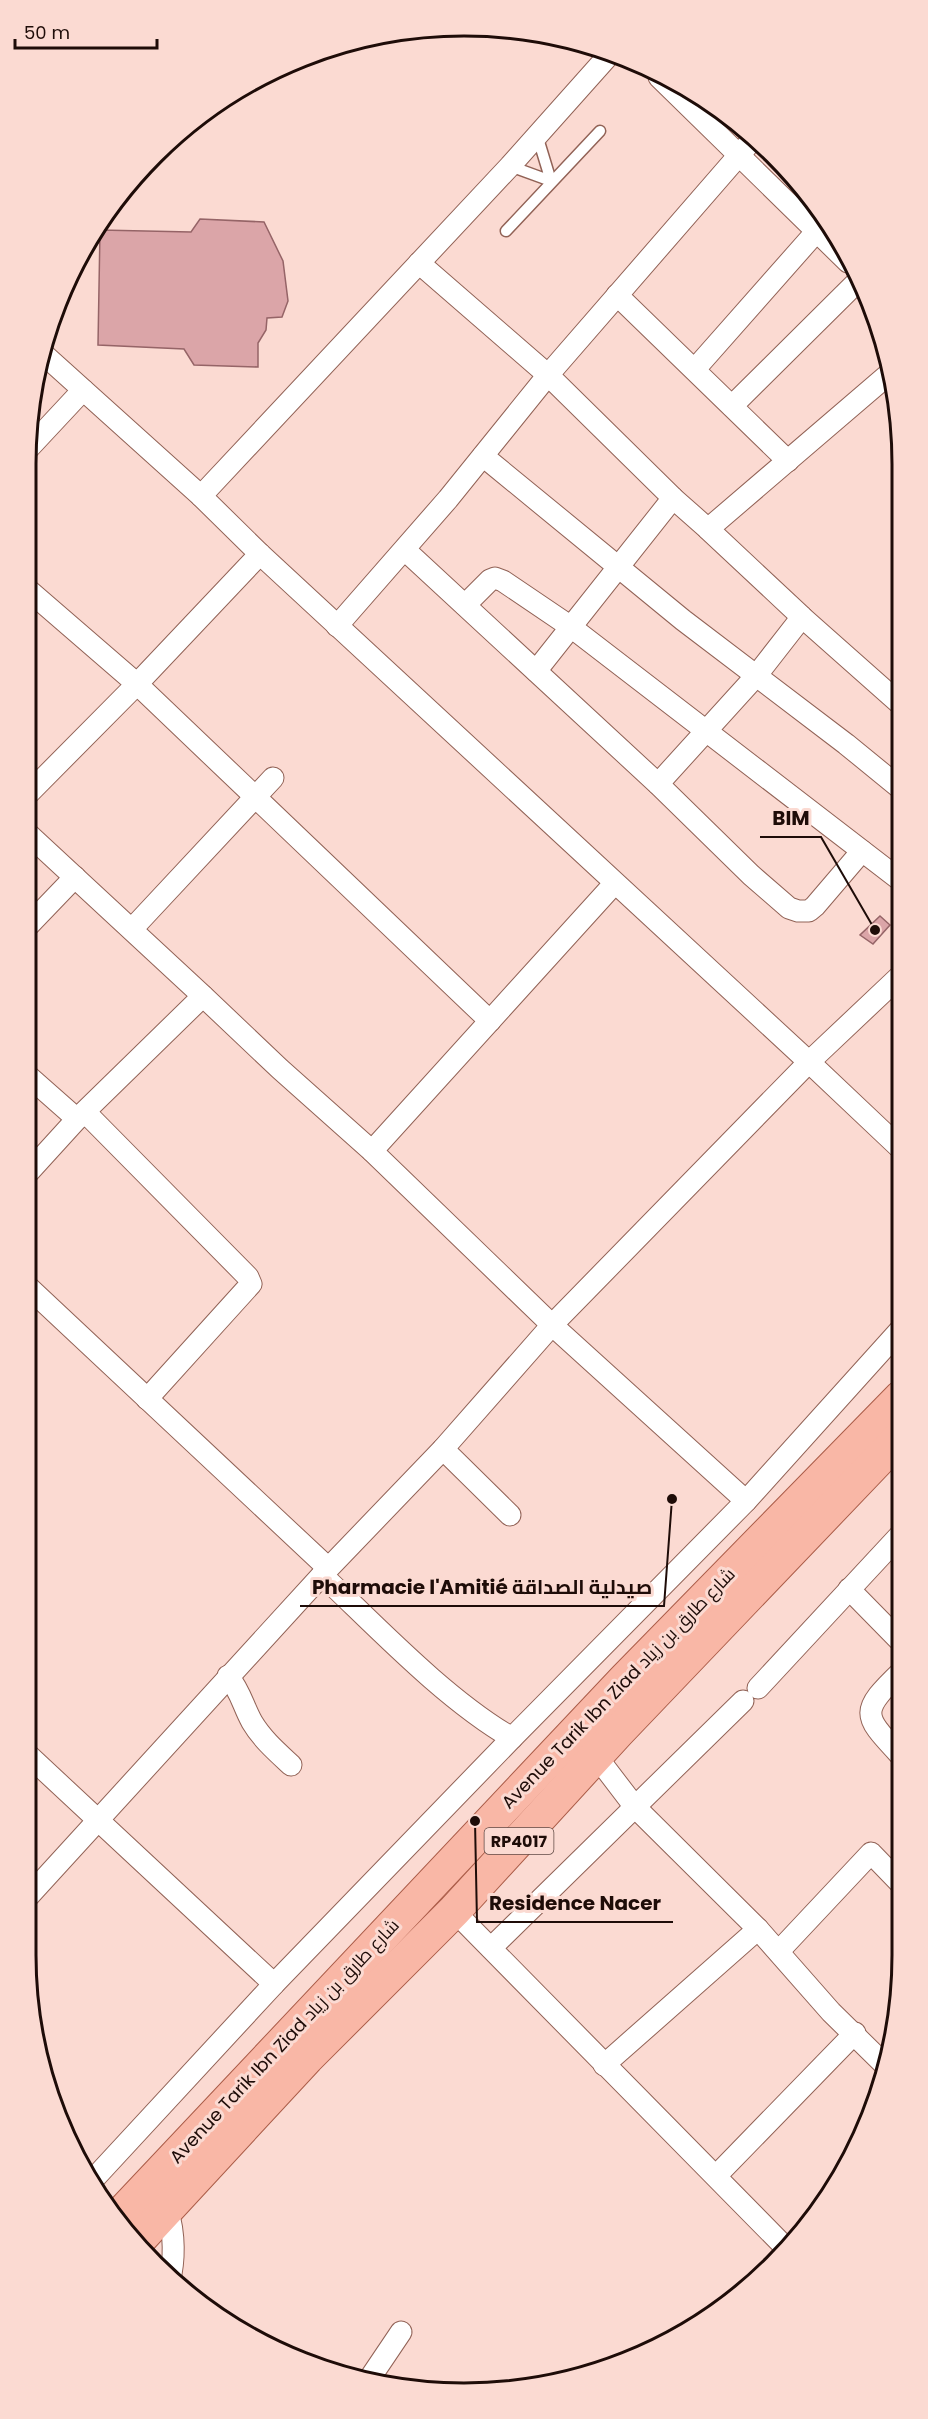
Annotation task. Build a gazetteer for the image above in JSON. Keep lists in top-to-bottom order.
{
  "streets": {
    "main road": ["Avenue Tarik Ibn Ziad شارع طارق بن زياد", "RP4017"]
  },
  "places": ["BIM", "Pharmacie l'Amitié صيدلية الصداقة", "Residence Nacer"],
  "scale_bar": "50 m"
}
